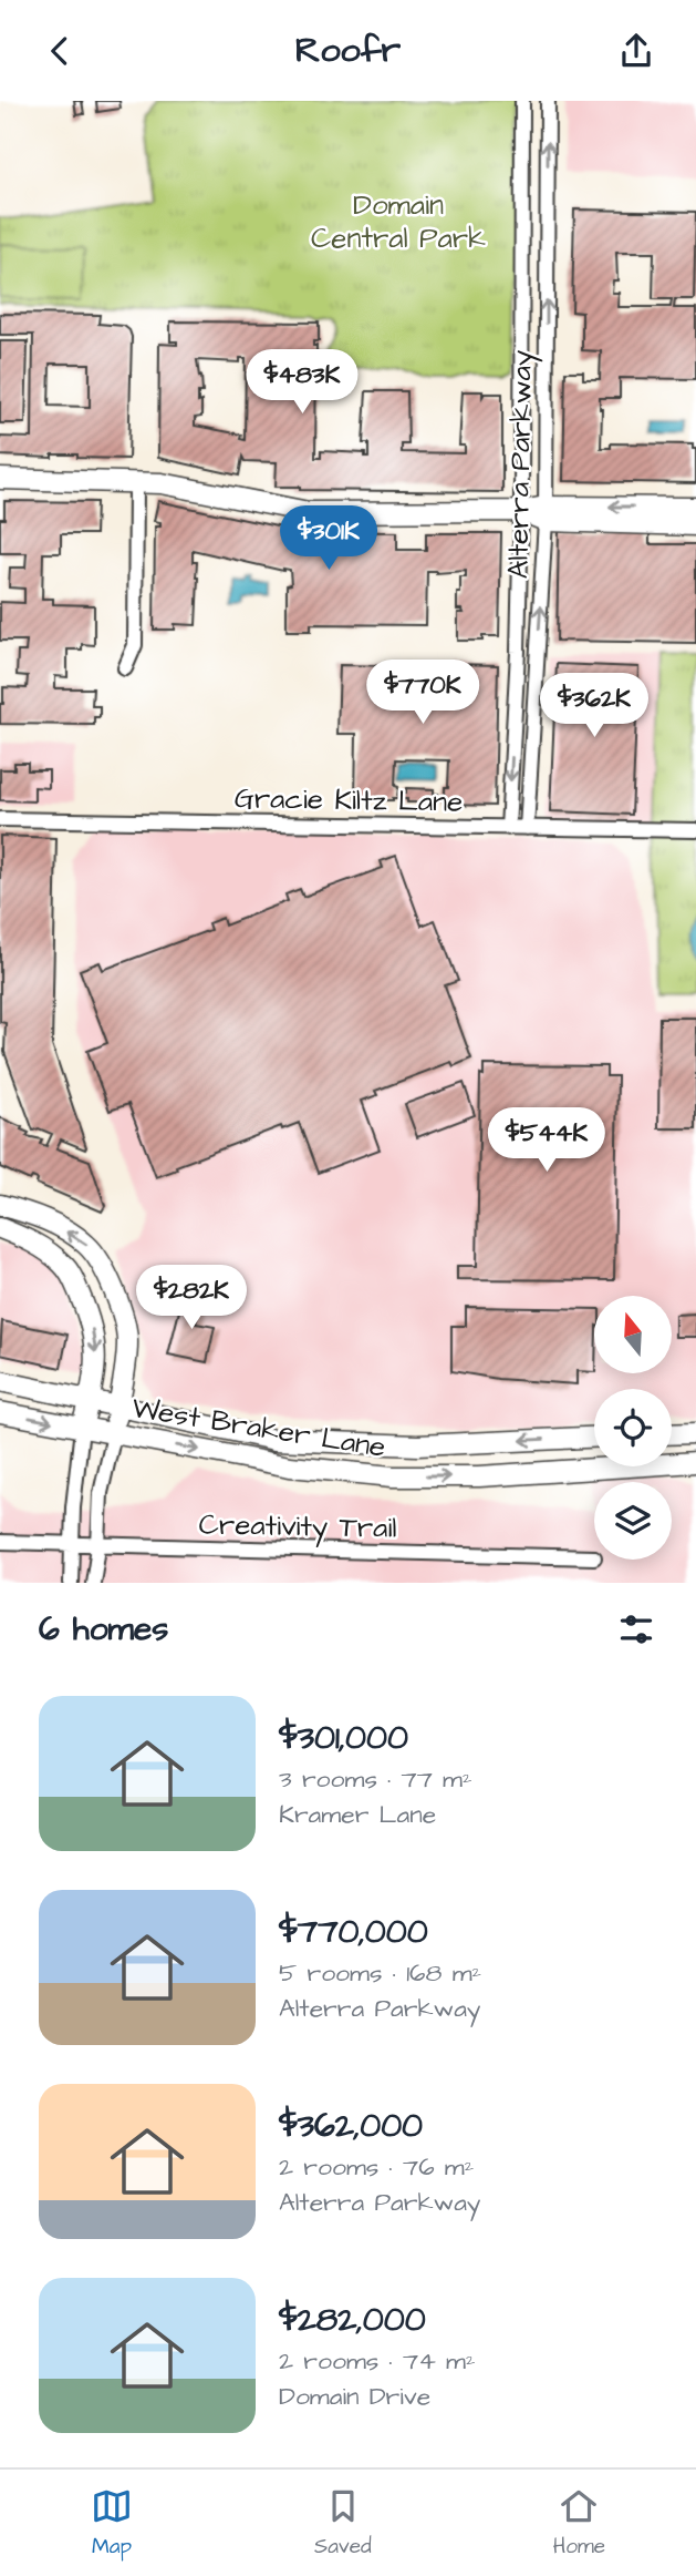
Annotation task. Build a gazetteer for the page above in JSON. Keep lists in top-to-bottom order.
{
  "streets": {
    "street": [
      "Alterra Parkway",
      "Gracie Kiltz Lane",
      "West Braker Lane",
      "Creativity Trail"
    ]
  },
  "crossings": [
    ["Alterra Parkway", "Gracie Kiltz Lane"]
  ],
  "parks": ["Domain Central Park"],
  "north": "top",
  "page": {
    "header": "Roofr",
    "price": [
      "$483K",
      "$301K",
      "$770K",
      "$362K",
      "$544K",
      "$282K"
    ],
    "heading": "6 homes",
    "list": [
      {
        "name": "$301,000",
        "note": "3 rooms · 77 m² · Kramer Lane"
      },
      {
        "name": "$770,000",
        "note": "5 rooms · 168 m² · Alterra Parkway"
      },
      {
        "name": "$362,000",
        "note": "2 rooms · 76 m² · Alterra Parkway"
      },
      {
        "name": "$282,000",
        "note": "2 rooms · 74 m² · Domain Drive"
      }
    ],
    "tabs": ["Map", "Saved", "Home"]
  }
}
